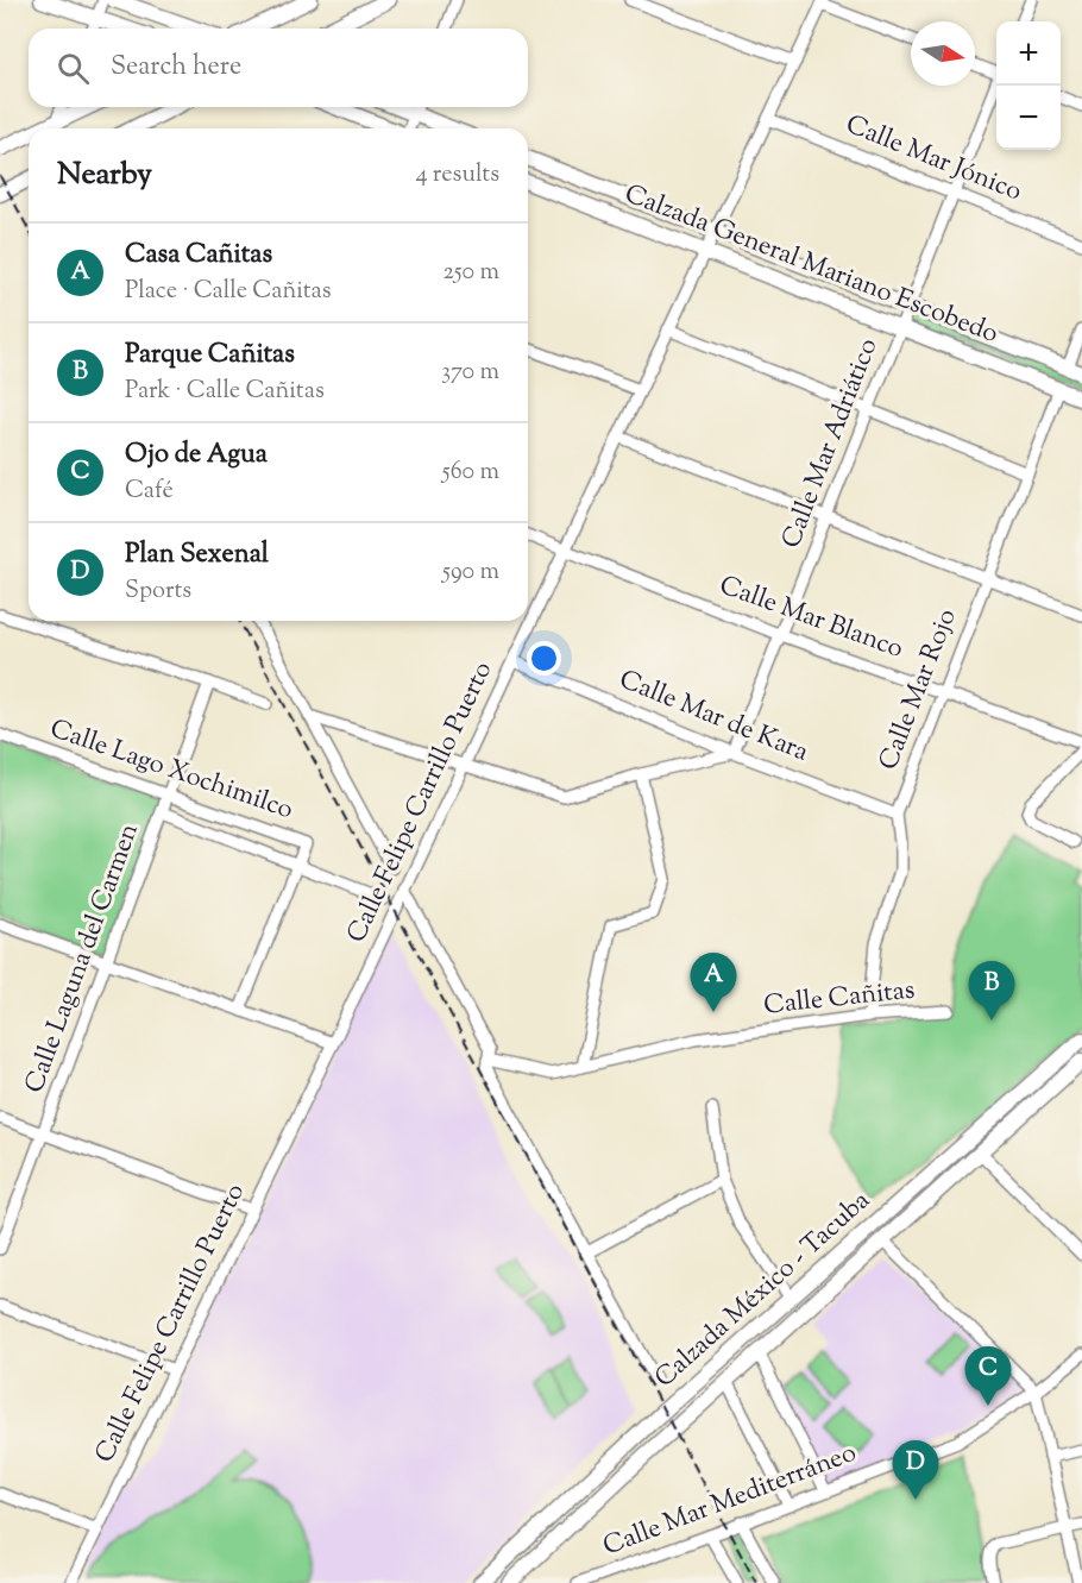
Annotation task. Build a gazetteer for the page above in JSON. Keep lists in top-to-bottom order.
{
  "streets": {
    "main road": ["Calzada General Mariano Escobedo", "Calzada México - Tacuba"],
    "street": [
      "Calle Mar Jónico",
      "Calle Mar Adriático",
      "Calle Mar Blanco",
      "Calle Mar Rojo",
      "Calle Mar de Kara",
      "Calle Lago Xochimilco",
      "Calle Felipe Carrillo Puerto",
      "Calle Laguna del Carmen",
      "Calle Cañitas",
      "Calle Mar Mediterráneo"
    ]
  },
  "crossings": [
    ["Calle Mar Jónico", "Calle Mar Adriático"],
    ["Calle Mar Jónico", "Calle Felipe Carrillo Puerto"],
    ["Calzada General Mariano Escobedo", "Calle Mar Adriático"],
    ["Calzada General Mariano Escobedo", "Calle Mar Rojo"],
    ["Calzada General Mariano Escobedo", "Calle Felipe Carrillo Puerto"],
    ["Calle Mar Adriático", "Calle Mar Blanco"],
    ["Calle Mar Adriático", "Calle Mar de Kara"],
    ["Calle Mar Blanco", "Calle Mar Rojo"],
    ["Calle Mar Blanco", "Calle Felipe Carrillo Puerto"],
    ["Calle Mar Rojo", "Calle Mar de Kara"],
    ["Calle Mar Rojo", "Calle Cañitas"],
    ["Calle Mar de Kara", "Calle Felipe Carrillo Puerto"],
    ["Calle Lago Xochimilco", "Calle Laguna del Carmen"]
  ],
  "north": "right",
  "page": {
    "map_buttons": ["+", "−"],
    "search": "Search here",
    "heading": ["Nearby", "4 results"],
    "list": [
      {
        "mark": "A",
        "name": "Casa Cañitas",
        "note": "Place · Calle Cañitas",
        "value": "250 m"
      },
      {
        "mark": "B",
        "name": "Parque Cañitas",
        "note": "Park · Calle Cañitas",
        "value": "370 m"
      },
      {
        "mark": "C",
        "name": "Ojo de Agua",
        "note": "Café",
        "value": "560 m"
      },
      {
        "mark": "D",
        "name": "Plan Sexenal",
        "note": "Sports",
        "value": "590 m"
      }
    ],
    "pins": [
      "A",
      "B",
      "C",
      "D"
    ]
  }
}
